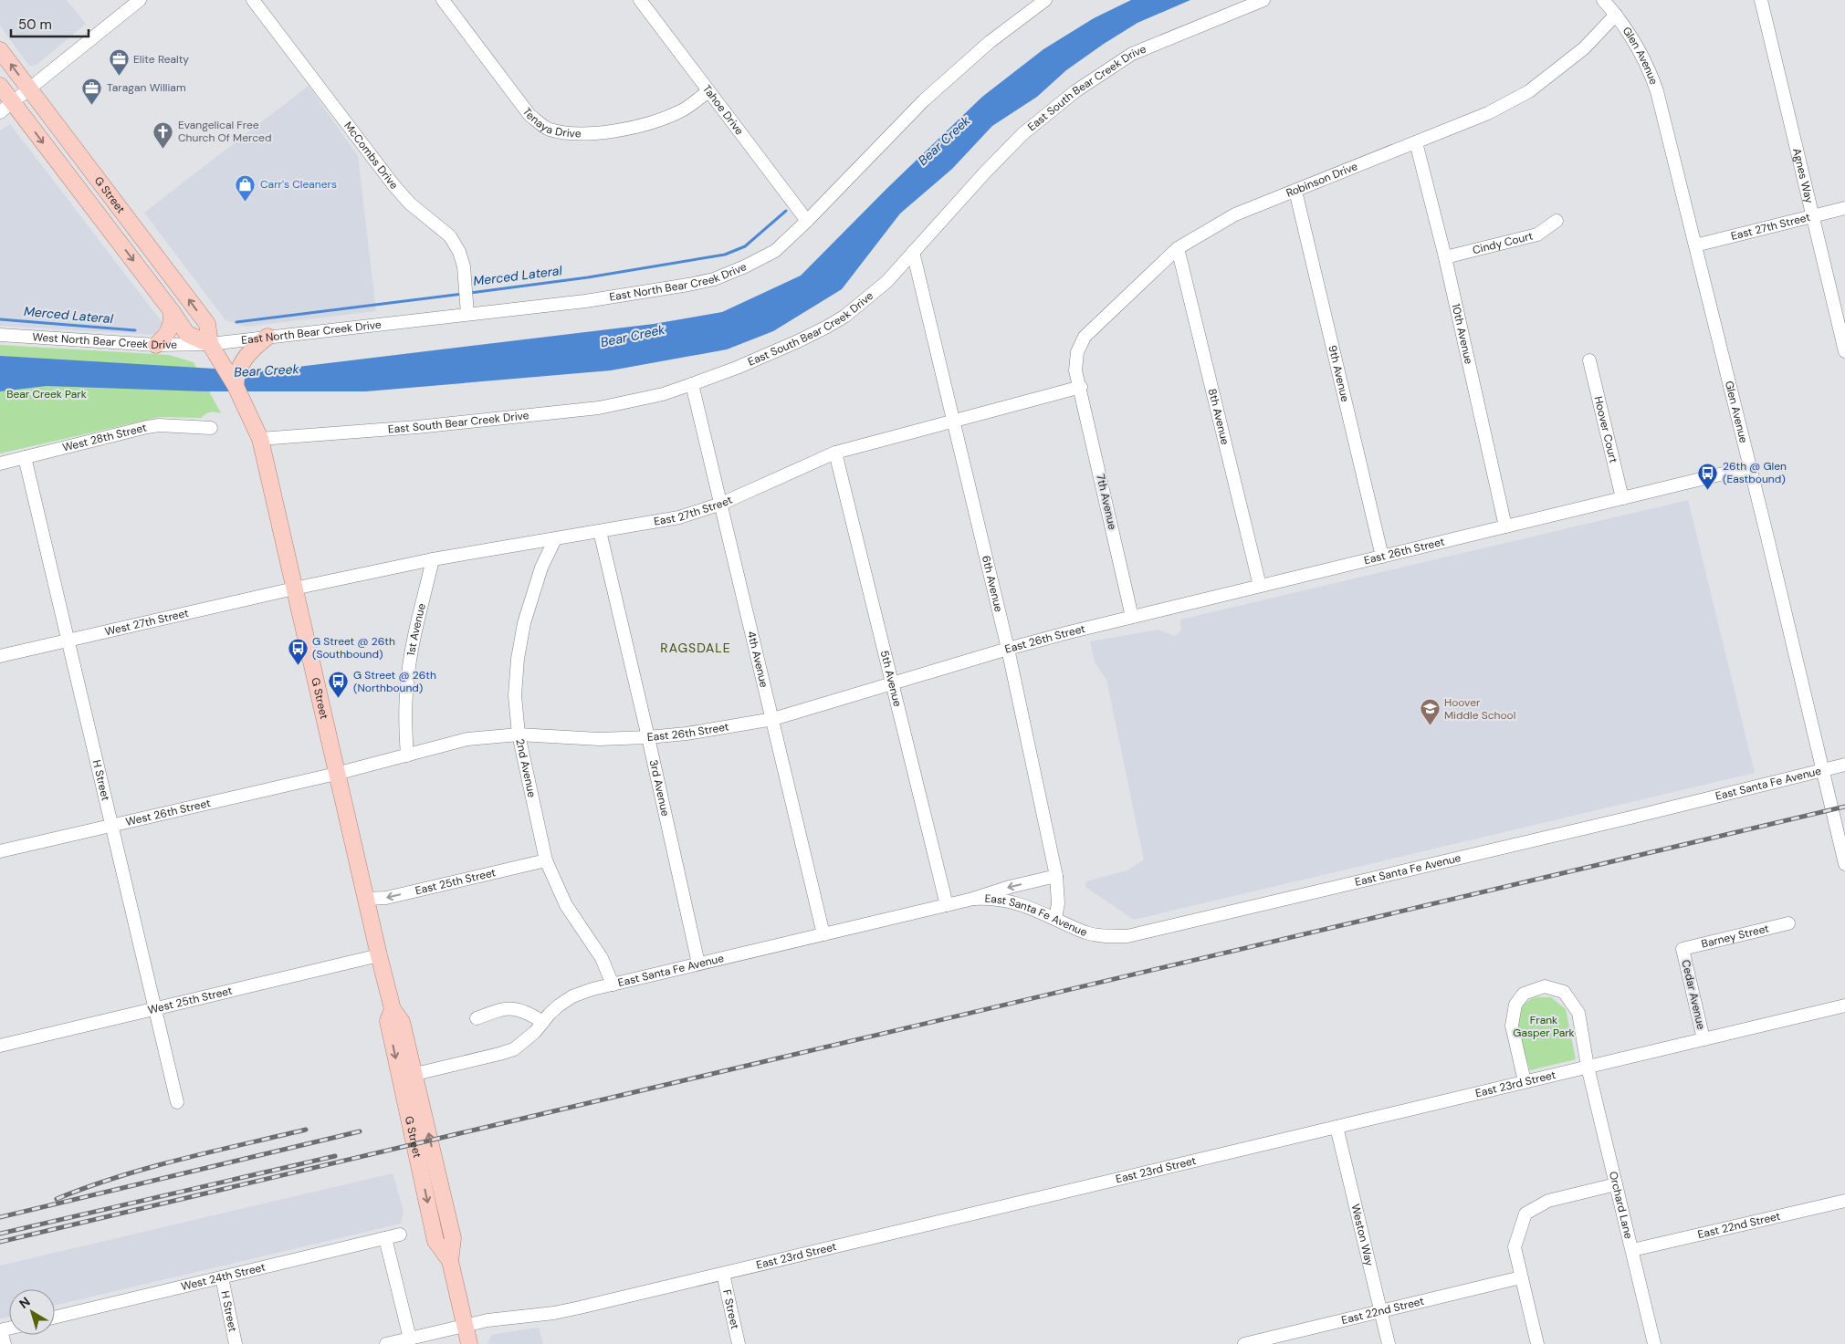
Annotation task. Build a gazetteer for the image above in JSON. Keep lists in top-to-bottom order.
{
  "streets": {
    "main road": ["G Street"],
    "street": [
      "Glen Avenue",
      "East South Bear Creek Drive",
      "Tahoe Drive",
      "Tenaya Drive",
      "McCombs Drive",
      "Agnes Way",
      "Robinson Drive",
      "East 27th Street",
      "Cindy Court",
      "East North Bear Creek Drive",
      "10th Avenue",
      "West North Bear Creek Drive",
      "9th Avenue",
      "8th Avenue",
      "Hoover Court",
      "West 28th Street",
      "7th Avenue",
      "East 26th Street",
      "6th Avenue",
      "West 27th Street",
      "1st Avenue",
      "4th Avenue",
      "5th Avenue",
      "2nd Avenue",
      "H Street",
      "East Santa Fe Avenue",
      "3rd Avenue",
      "West 26th Street",
      "East 25th Street",
      "Barney Street",
      "Cedar Avenue",
      "West 25th Street",
      "East 23rd Street",
      "Orchard Lane",
      "East 22nd Street",
      "Weston Way",
      "West 24th Street",
      "F Street"
    ]
  },
  "crossings": [
    ["Glen Avenue", "Robinson Drive"],
    ["Glen Avenue", "East 27th Street"],
    ["Glen Avenue", "East 26th Street"],
    ["Glen Avenue", "East Santa Fe Avenue"],
    ["East South Bear Creek Drive", "G Street"],
    ["East South Bear Creek Drive", "6th Avenue"],
    ["East South Bear Creek Drive", "4th Avenue"],
    ["Tahoe Drive", "Tenaya Drive"],
    ["Tahoe Drive", "East North Bear Creek Drive"],
    ["McCombs Drive", "East North Bear Creek Drive"],
    ["Agnes Way", "East 27th Street"],
    ["Robinson Drive", "East 27th Street"],
    ["Robinson Drive", "10th Avenue"],
    ["Robinson Drive", "9th Avenue"],
    ["Robinson Drive", "8th Avenue"],
    ["Robinson Drive", "7th Avenue"],
    ["G Street", "East 27th Street"],
    ["G Street", "East North Bear Creek Drive"],
    ["G Street", "West North Bear Creek Drive"],
    ["G Street", "East 26th Street"],
    ["G Street", "West 27th Street"],
    ["G Street", "East Santa Fe Avenue"],
    ["G Street", "West 26th Street"],
    ["G Street", "East 25th Street"],
    ["G Street", "West 25th Street"],
    ["G Street", "East 23rd Street"],
    ["East 27th Street", "7th Avenue"],
    ["East 27th Street", "6th Avenue"],
    ["East 27th Street", "West 27th Street"],
    ["East 27th Street", "1st Avenue"],
    ["East 27th Street", "4th Avenue"],
    ["East 27th Street", "5th Avenue"],
    ["East 27th Street", "2nd Avenue"],
    ["East 27th Street", "3rd Avenue"],
    ["Cindy Court", "10th Avenue"],
    ["East North Bear Creek Drive", "West North Bear Creek Drive"],
    ["10th Avenue", "East 26th Street"],
    ["9th Avenue", "East 26th Street"],
    ["8th Avenue", "East 26th Street"],
    ["Hoover Court", "East 26th Street"],
    ["West 28th Street", "H Street"],
    ["7th Avenue", "East 26th Street"],
    ["East 26th Street", "6th Avenue"],
    ["East 26th Street", "1st Avenue"],
    ["East 26th Street", "4th Avenue"],
    ["East 26th Street", "5th Avenue"],
    ["East 26th Street", "2nd Avenue"],
    ["East 26th Street", "3rd Avenue"],
    ["East 26th Street", "West 26th Street"],
    ["6th Avenue", "East Santa Fe Avenue"],
    ["West 27th Street", "H Street"],
    ["4th Avenue", "East Santa Fe Avenue"],
    ["5th Avenue", "East Santa Fe Avenue"],
    ["2nd Avenue", "East Santa Fe Avenue"],
    ["2nd Avenue", "East 25th Street"],
    ["H Street", "West 26th Street"],
    ["H Street", "West 25th Street"],
    ["H Street", "West 24th Street"],
    ["East Santa Fe Avenue", "3rd Avenue"],
    ["Barney Street", "Cedar Avenue"],
    ["Cedar Avenue", "East 23rd Street"],
    ["East 23rd Street", "Orchard Lane"],
    ["East 23rd Street", "Weston Way"],
    ["East 23rd Street", "F Street"],
    ["Orchard Lane", "East 22nd Street"],
    ["East 22nd Street", "Weston Way"]
  ],
  "one_way": ["East 25th Street"],
  "districts": ["RAGSDALE"],
  "water": ["Bear Creek", "Merced Lateral"],
  "parks": ["Bear Creek Park", "Frank Gasper Park"],
  "places": {
    "office": ["Elite Realty", "Taragan William"],
    "church": ["Evangelical Free Church Of Merced"],
    "shop": ["Carr's Cleaners"],
    "bus stop": ["26th @ Glen (Eastbound)", "G Street @ 26th (Southbound)", "G Street @ 26th (Northbound)"],
    "school or university": ["Hoover Middle School"]
  },
  "scale_bar": "50 m",
  "north": "top left"
}
